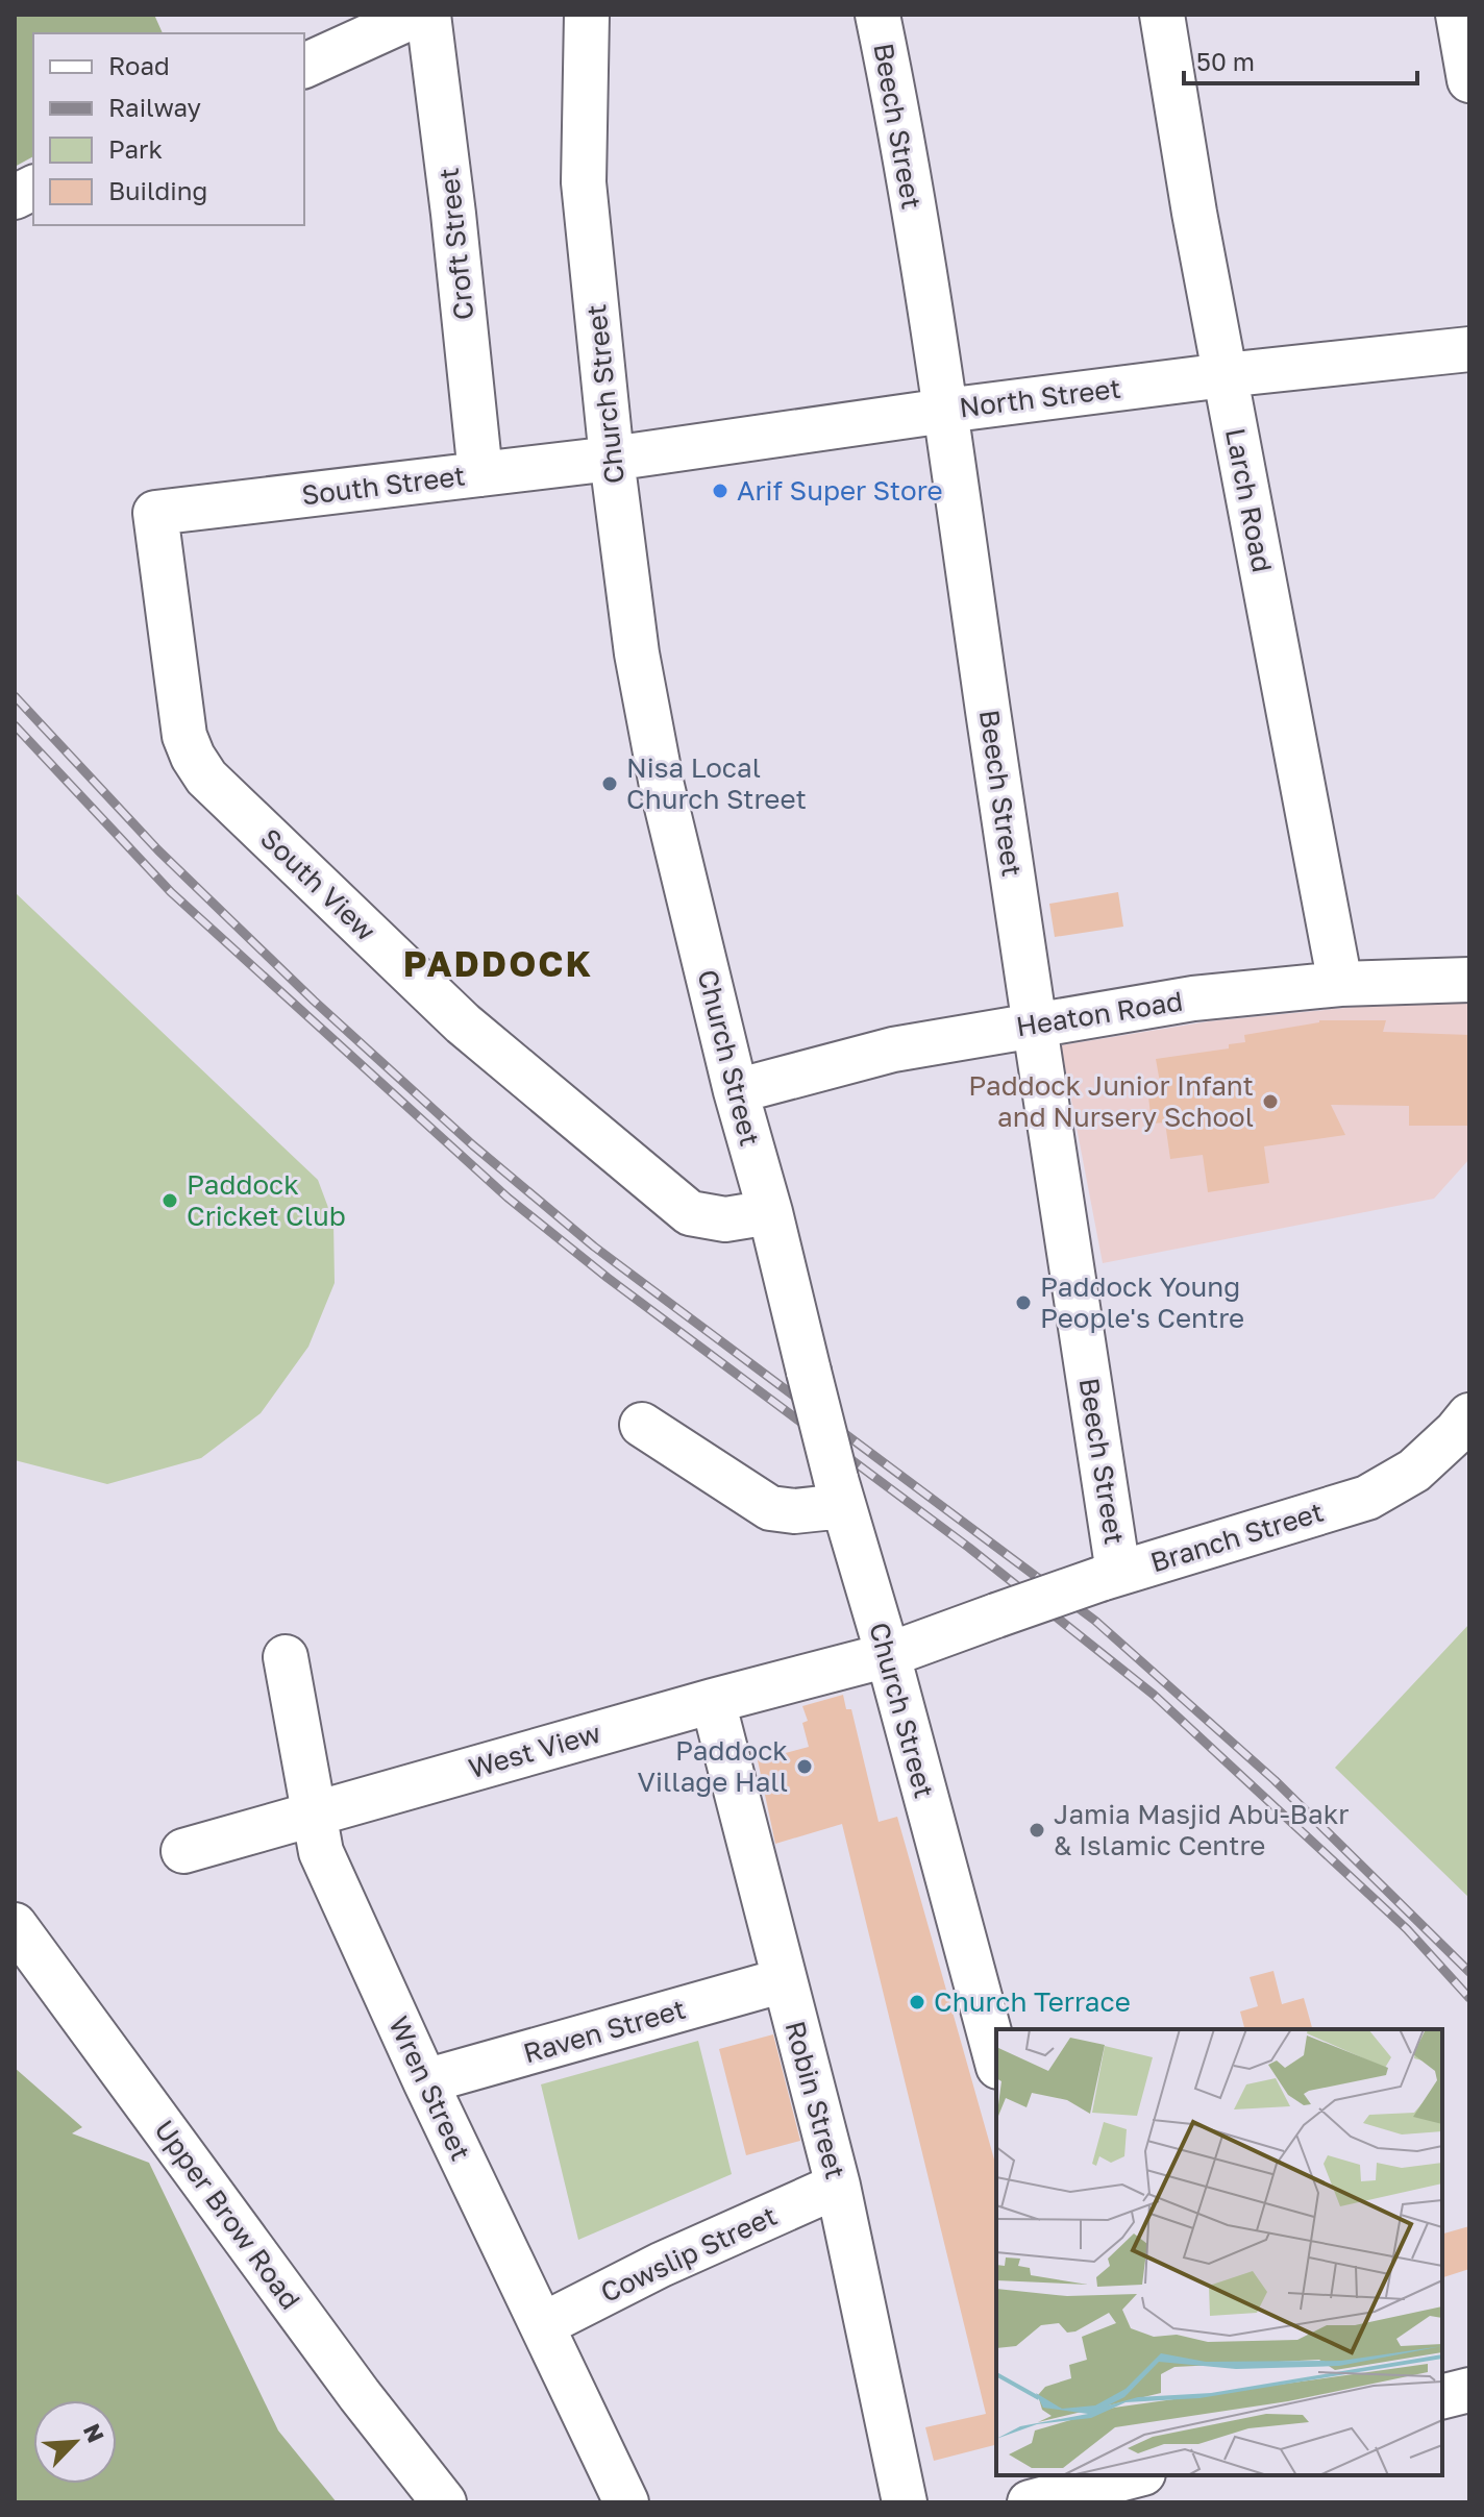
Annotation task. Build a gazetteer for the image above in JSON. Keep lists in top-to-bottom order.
{
  "streets": {
    "street": [
      "Beech Street",
      "Croft Street",
      "Church Street",
      "North Street",
      "South Street",
      "Larch Road",
      "South View",
      "Heaton Road",
      "Branch Street",
      "West View",
      "Raven Street",
      "Wren Street",
      "Robin Street",
      "Upper Brow Road",
      "Cowslip Street"
    ]
  },
  "crossings": [
    ["Beech Street", "North Street"],
    ["Beech Street", "Heaton Road"],
    ["Beech Street", "Branch Street"],
    ["Croft Street", "South Street"],
    ["Church Street", "North Street"],
    ["Church Street", "South Street"],
    ["Church Street", "South View"],
    ["Church Street", "Heaton Road"],
    ["Church Street", "Branch Street"],
    ["Church Street", "West View"],
    ["North Street", "South Street"],
    ["North Street", "Larch Road"],
    ["South Street", "South View"],
    ["Larch Road", "Heaton Road"],
    ["Branch Street", "West View"],
    ["West View", "Wren Street"],
    ["West View", "Robin Street"],
    ["Raven Street", "Wren Street"],
    ["Raven Street", "Robin Street"],
    ["Wren Street", "Cowslip Street"],
    ["Robin Street", "Cowslip Street"]
  ],
  "districts": ["PADDOCK"],
  "places": [
    "Arif Super Store",
    "Nisa Local Church Street",
    "Paddock Junior Infant and Nursery School",
    "Paddock Cricket Club",
    "Paddock Young People's Centre",
    "Paddock Village Hall",
    "Jamia Masjid Abu-Bakr & Islamic Centre",
    "Church Terrace"
  ],
  "legend": [
    "Road",
    "Railway",
    "Park",
    "Building"
  ],
  "scale_bar": "50 m",
  "north": "top right"
}
